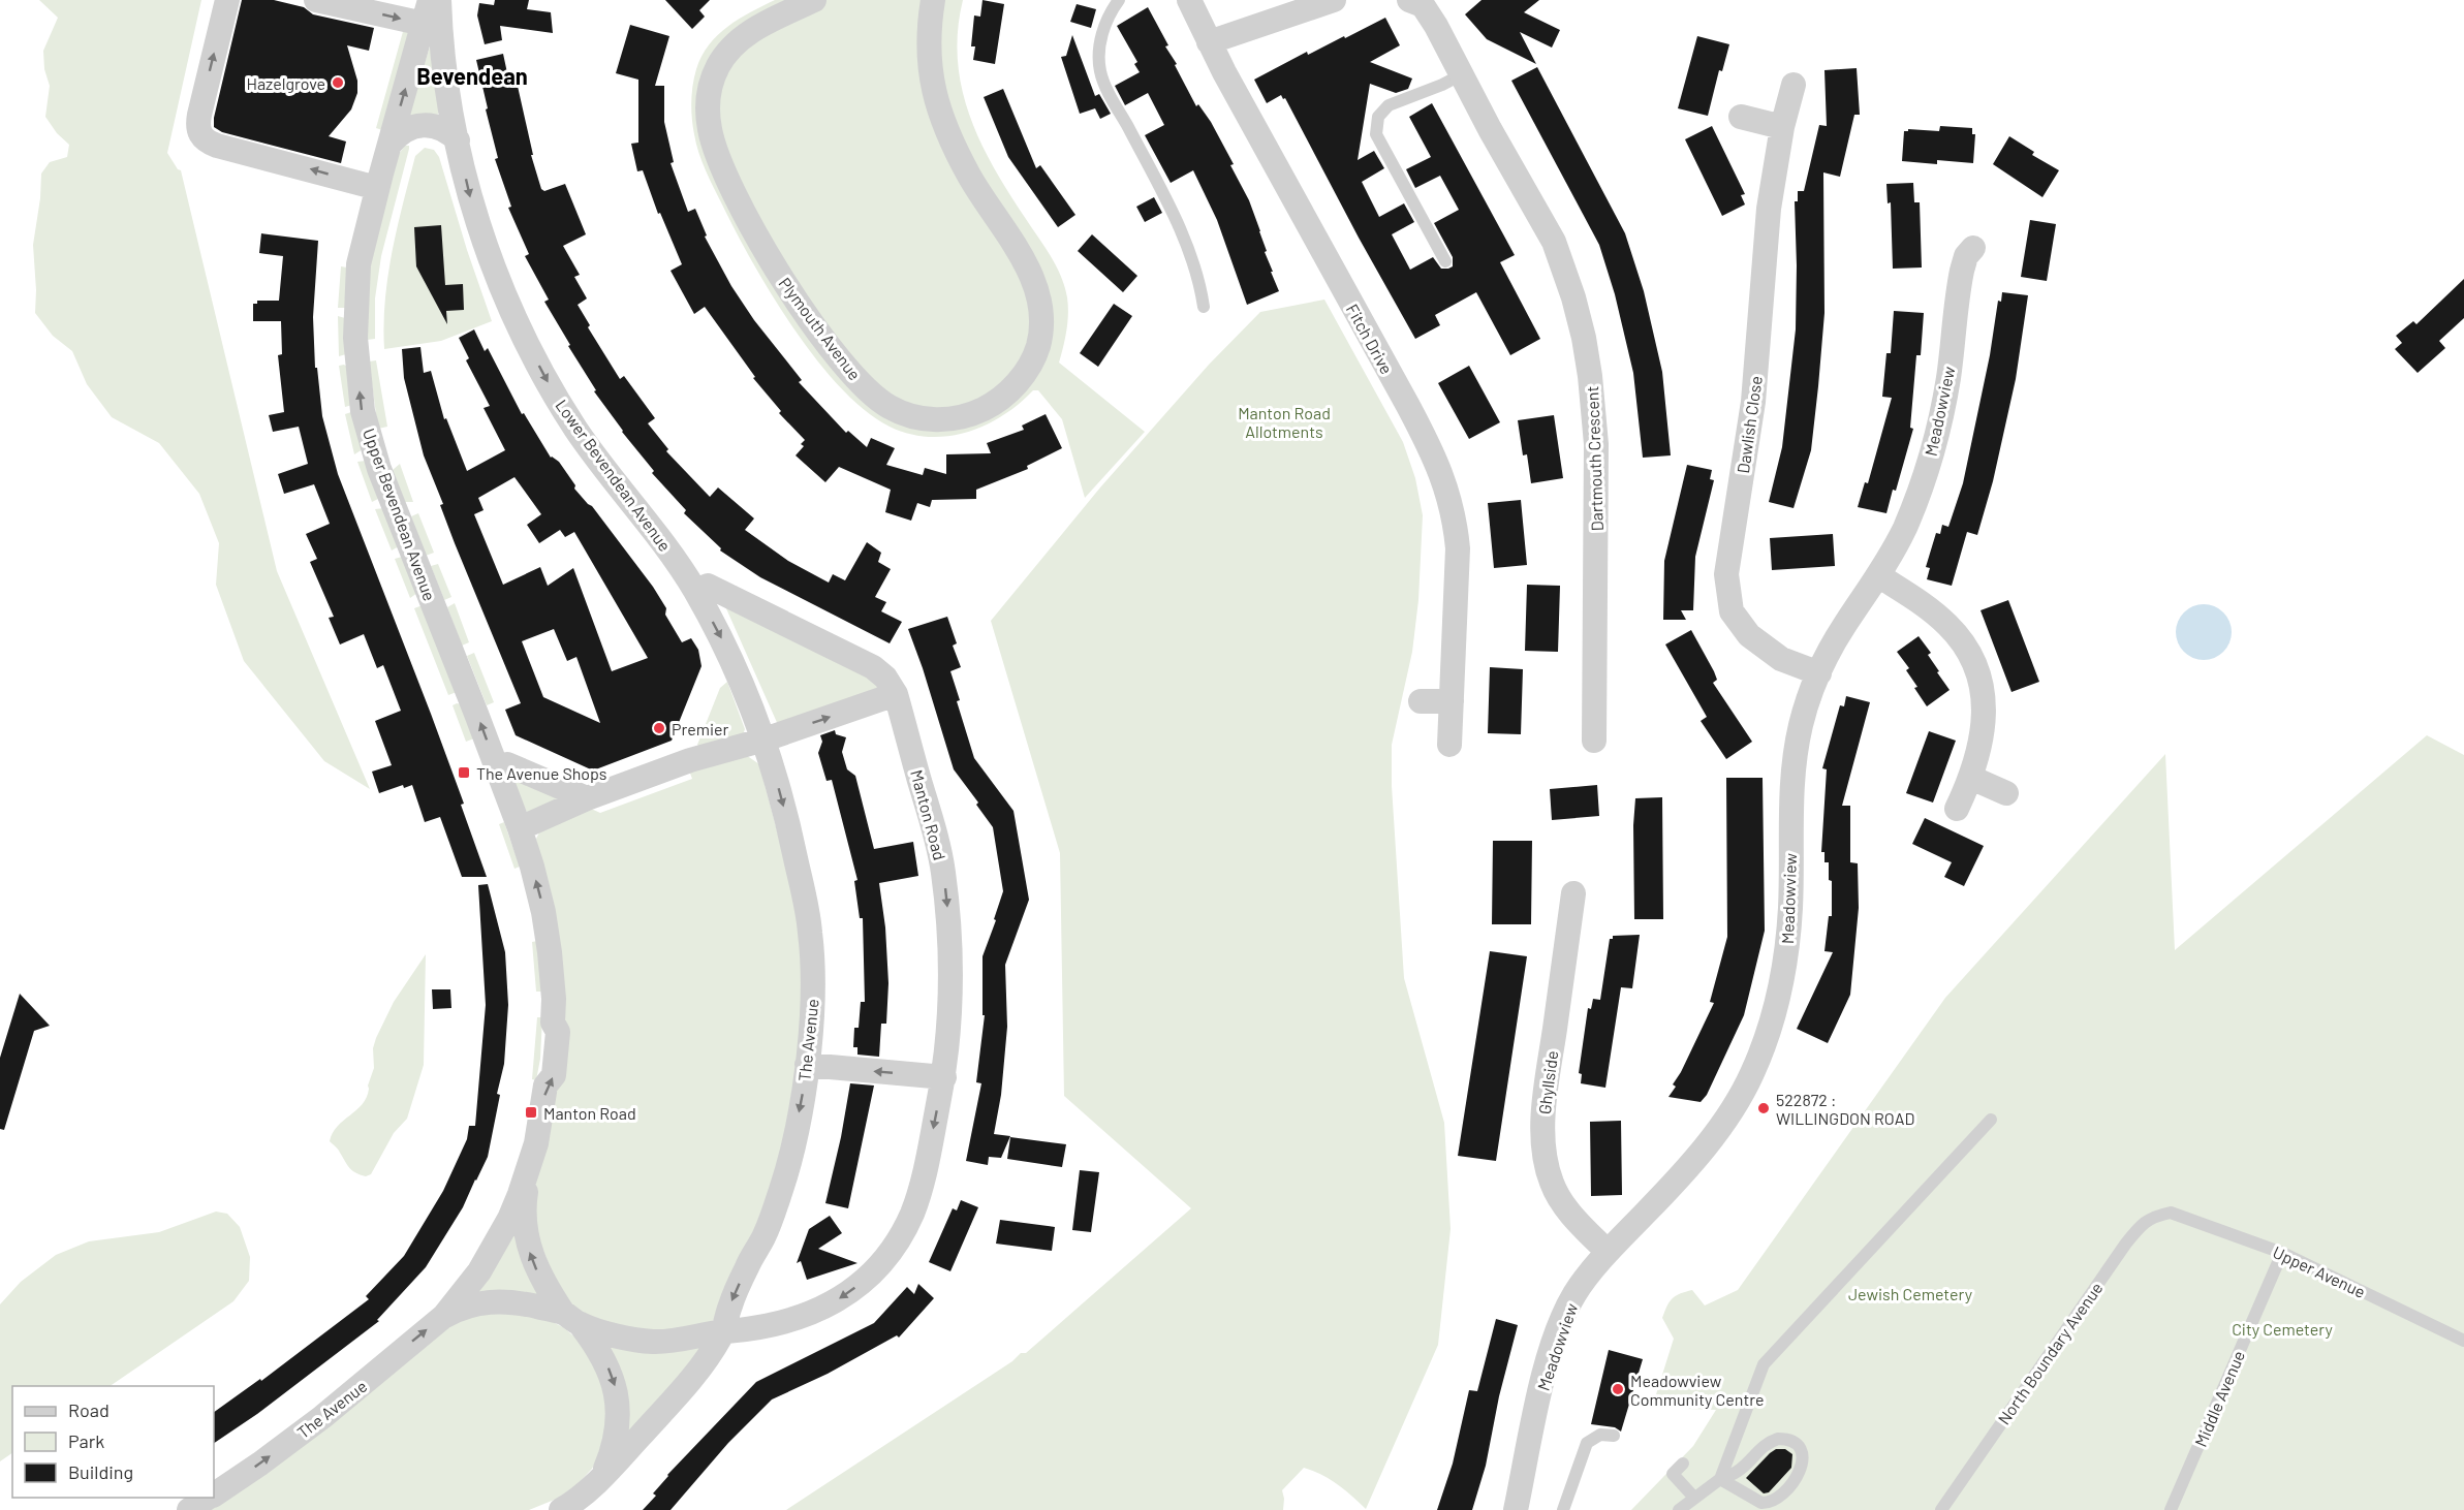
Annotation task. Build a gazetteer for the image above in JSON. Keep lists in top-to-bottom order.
{
  "streets": {
    "street": [
      "Plymouth Avenue",
      "Fitch Drive",
      "Meadowview",
      "Dawlish Close",
      "Dartmouth Crescent",
      "Lower Bevendean Avenue",
      "Upper Bevendean Avenue",
      "Manton Road",
      "The Avenue",
      "Ghyllside"
    ],
    "lane": ["Upper Avenue", "North Boundary Avenue", "Middle Avenue"]
  },
  "crossings": [
    ["Meadowview", "Dawlish Close"],
    ["Meadowview", "Ghyllside"],
    ["Lower Bevendean Avenue", "The Avenue"],
    ["Upper Bevendean Avenue", "The Avenue"],
    ["Manton Road", "The Avenue"],
    ["Upper Avenue", "North Boundary Avenue"],
    ["Upper Avenue", "Middle Avenue"]
  ],
  "one_way": ["Lower Bevendean Avenue", "Upper Bevendean Avenue", "Manton Road"],
  "districts": ["Bevendean"],
  "parks": ["Manton Road Allotments", "Jewish Cemetery", "City Cemetery"],
  "places": {
    "other": [
      "Hazelgrove",
      "Premier",
      "522872 : WILLINGDON ROAD",
      "Meadowview Community Centre"
    ],
    "transit": ["The Avenue Shops", "Manton Road"]
  },
  "legend": ["Road", "Park", "Building"]
}
